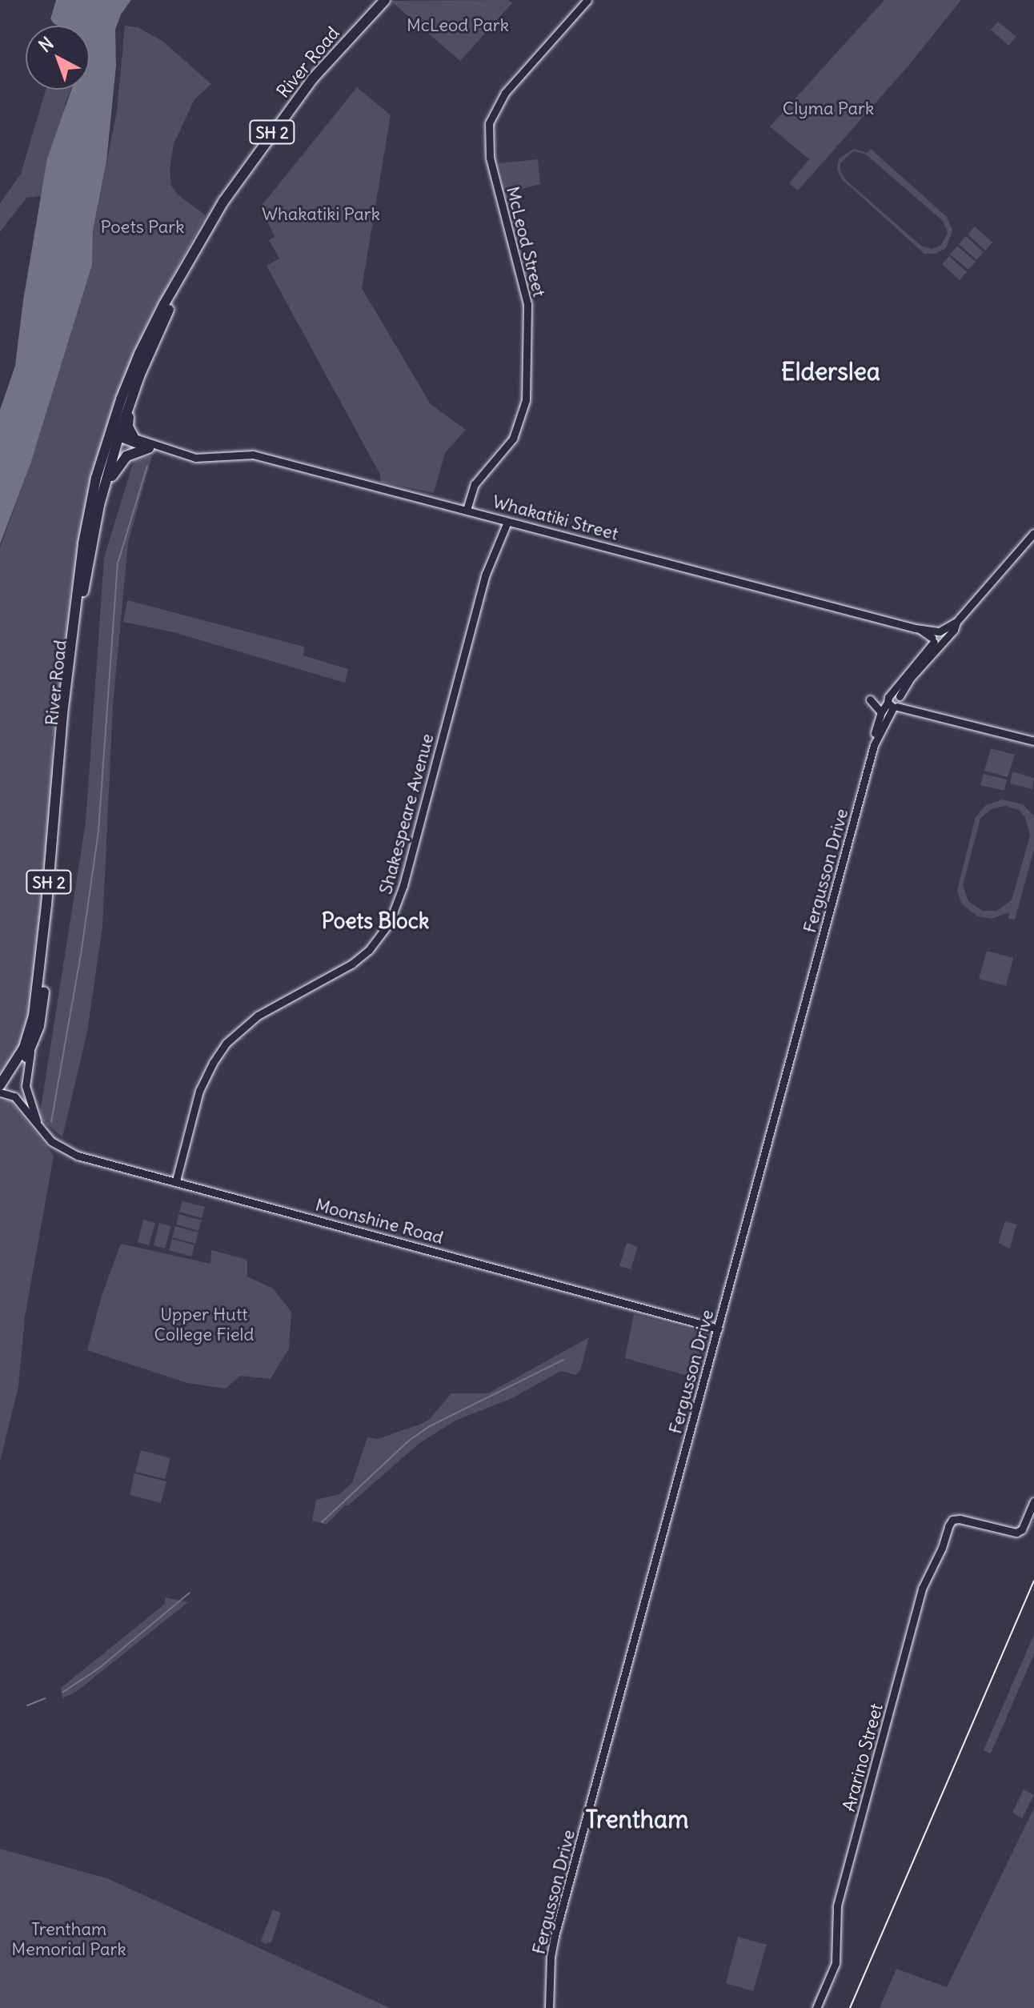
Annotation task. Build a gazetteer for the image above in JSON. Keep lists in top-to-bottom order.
{
  "streets": {
    "highway": ["River Road", "SH 2"],
    "street": [
      "McLeod Street",
      "Whakatiki Street",
      "Shakespeare Avenue",
      "Fergusson Drive",
      "Moonshine Road",
      "Ararino Street"
    ]
  },
  "crossings": [
    ["River Road", "Whakatiki Street"],
    ["River Road", "Moonshine Road"],
    ["McLeod Street", "Whakatiki Street"],
    ["Whakatiki Street", "Shakespeare Avenue"],
    ["Shakespeare Avenue", "Moonshine Road"],
    ["Fergusson Drive", "Moonshine Road"]
  ],
  "districts": ["Elderslea", "Poets Block", "Trentham"],
  "parks": [
    "McLeod Park",
    "Clyma Park",
    "Whakatiki Park",
    "Poets Park",
    "Upper Hutt College Field",
    "Trentham Memorial Park"
  ],
  "north": "top left"
}
